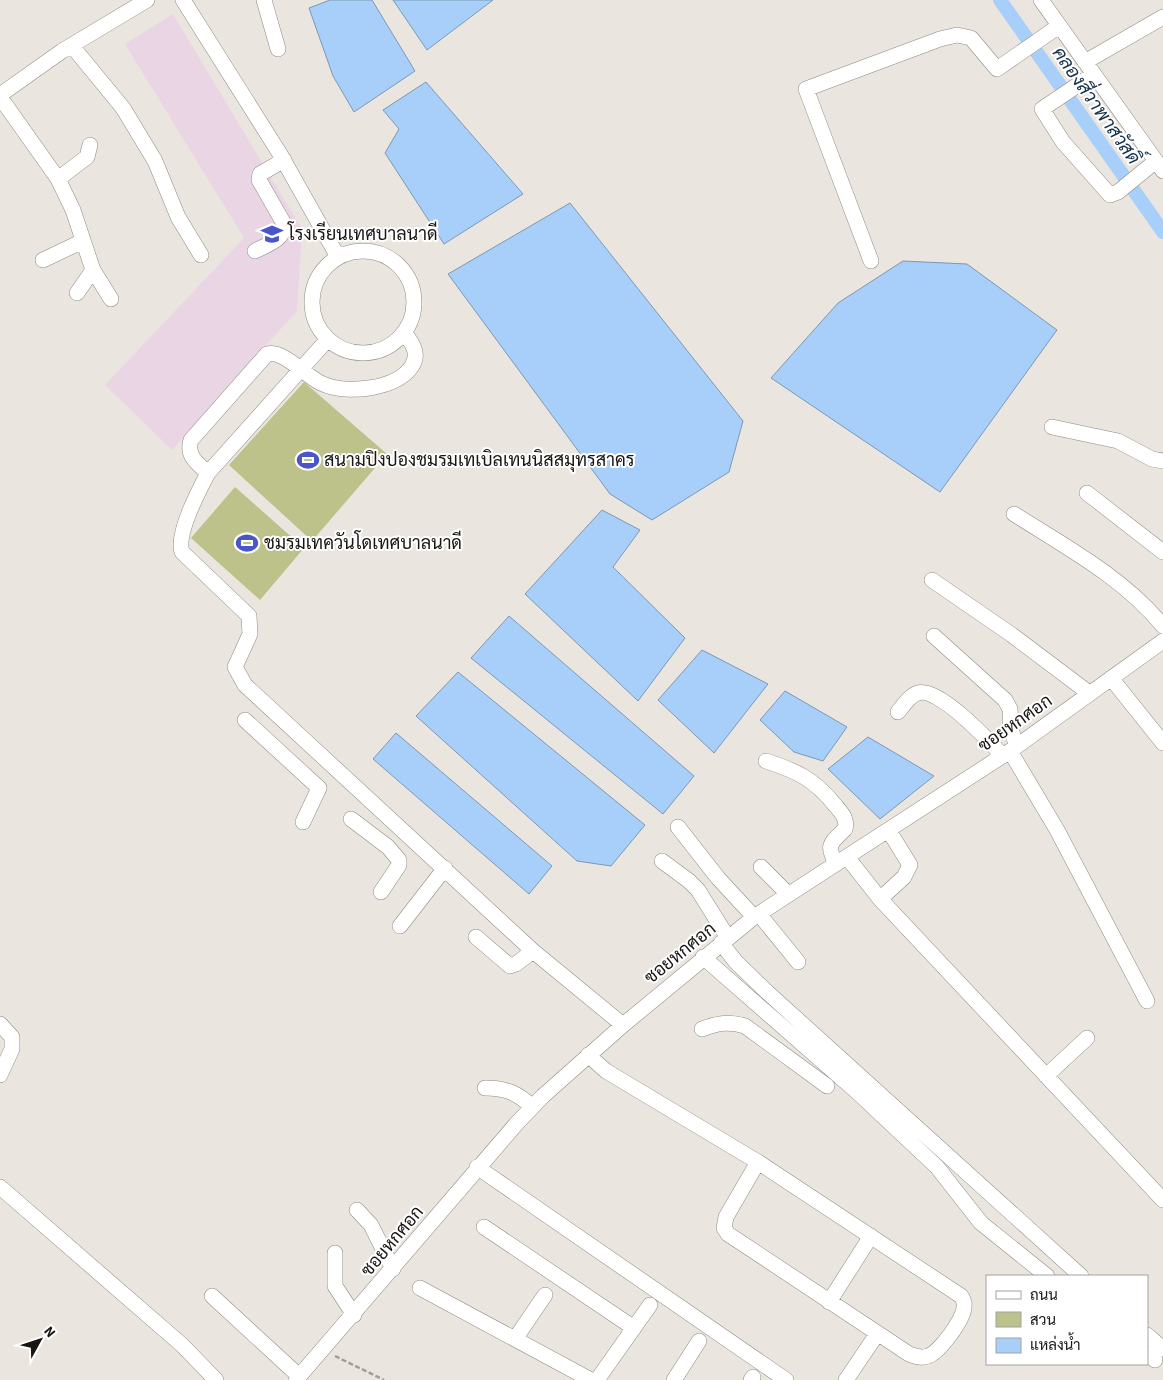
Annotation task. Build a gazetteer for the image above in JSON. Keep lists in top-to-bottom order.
{
  "streets": {
    "street": ["ซอยหกศอก"]
  },
  "water": ["คลองสี่วาพาสวัสดิ์"],
  "places": {
    "school or university": ["โรงเรียนเทศบาลนาดี"],
    "sports": ["สนามปิงปองชมรมเทเบิลเทนนิสสมุทรสาคร", "ชมรมเทควันโดเทศบาลนาดี"]
  },
  "legend": ["ถนน", "สวน", "แหล่งน้ำ"],
  "north": "top right"
}
